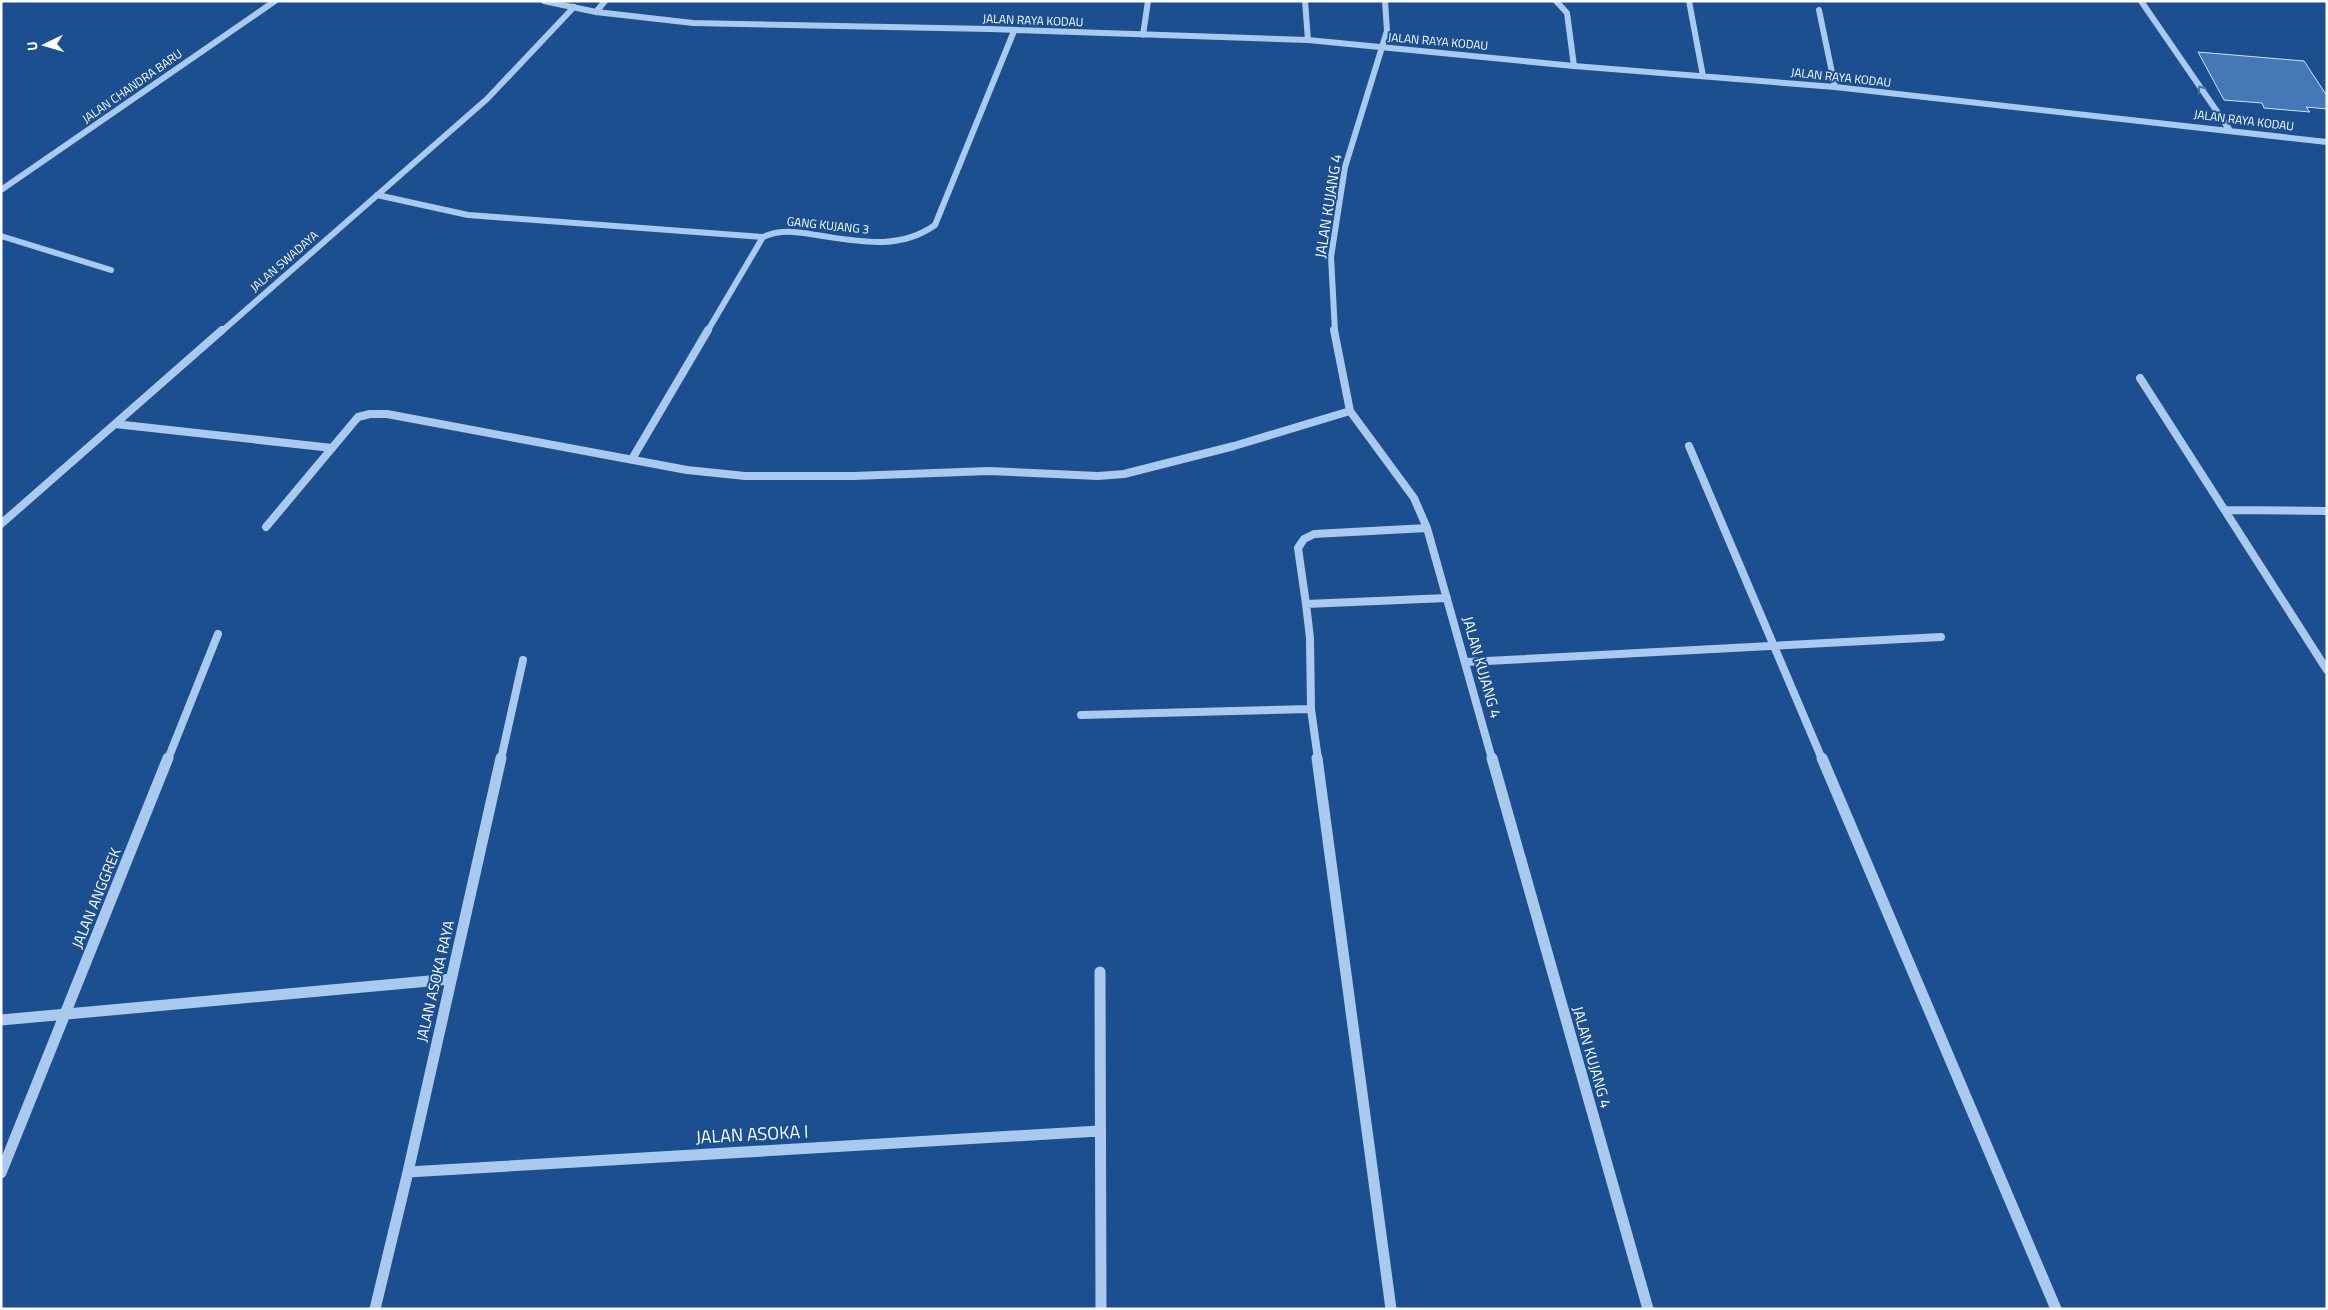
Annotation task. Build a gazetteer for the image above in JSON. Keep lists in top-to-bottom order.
{
  "streets": {
    "street": [
      "JALAN RAYA KODAU",
      "JALAN CHANDRA BARU",
      "JALAN KUJANG 4",
      "GANG KUJANG 3",
      "JALAN SWADAYA",
      "JALAN ANGGREK",
      "JALAN ASOKA RAYA",
      "JALAN ASOKA I"
    ]
  },
  "crossings": [
    ["JALAN RAYA KODAU", "JALAN KUJANG 4"],
    ["JALAN RAYA KODAU", "GANG KUJANG 3"],
    ["JALAN RAYA KODAU", "JALAN SWADAYA"],
    ["GANG KUJANG 3", "JALAN SWADAYA"],
    ["JALAN ASOKA RAYA", "JALAN ASOKA I"]
  ],
  "north": "left"
}
